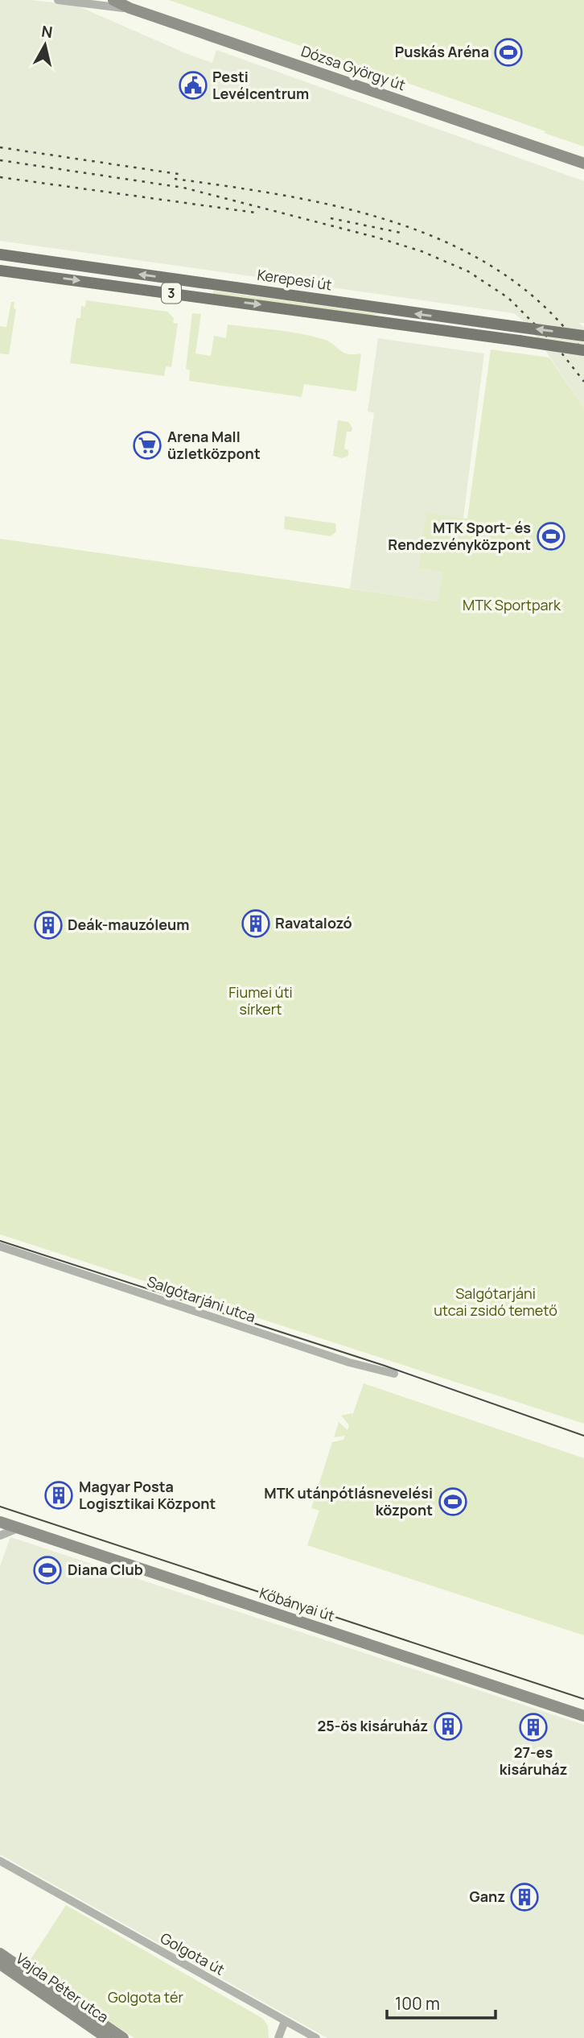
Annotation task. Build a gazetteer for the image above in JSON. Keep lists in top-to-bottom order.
{
  "streets": {
    "main road": [
      "Dózsa György út",
      "Kerepesi út",
      "3",
      "Kőbányai út",
      "Vajda Péter utca"
    ],
    "street": ["Salgótarjáni utca", "Golgota út"]
  },
  "parks": [
    "MTK Sportpark",
    "Fiumei úti sírkert",
    "Salgótarjáni utcai zsidó temető",
    "Golgota tér"
  ],
  "places": {
    "sports": [
      "Puskás Aréna",
      "MTK Sport- és Rendezvényközpont",
      "MTK utánpótlásnevelési központ",
      "Diana Club"
    ],
    "public building": ["Pesti Levélcentrum"],
    "supermarket": ["Arena Mall üzletközpont"],
    "building": [
      "Ravatalozó",
      "Deák-mauzóleum",
      "Magyar Posta Logisztikai Központ",
      "25-ös kisáruház",
      "27-es kisáruház",
      "Ganz"
    ]
  },
  "scale_bar": "100 m",
  "north": "top"
}
